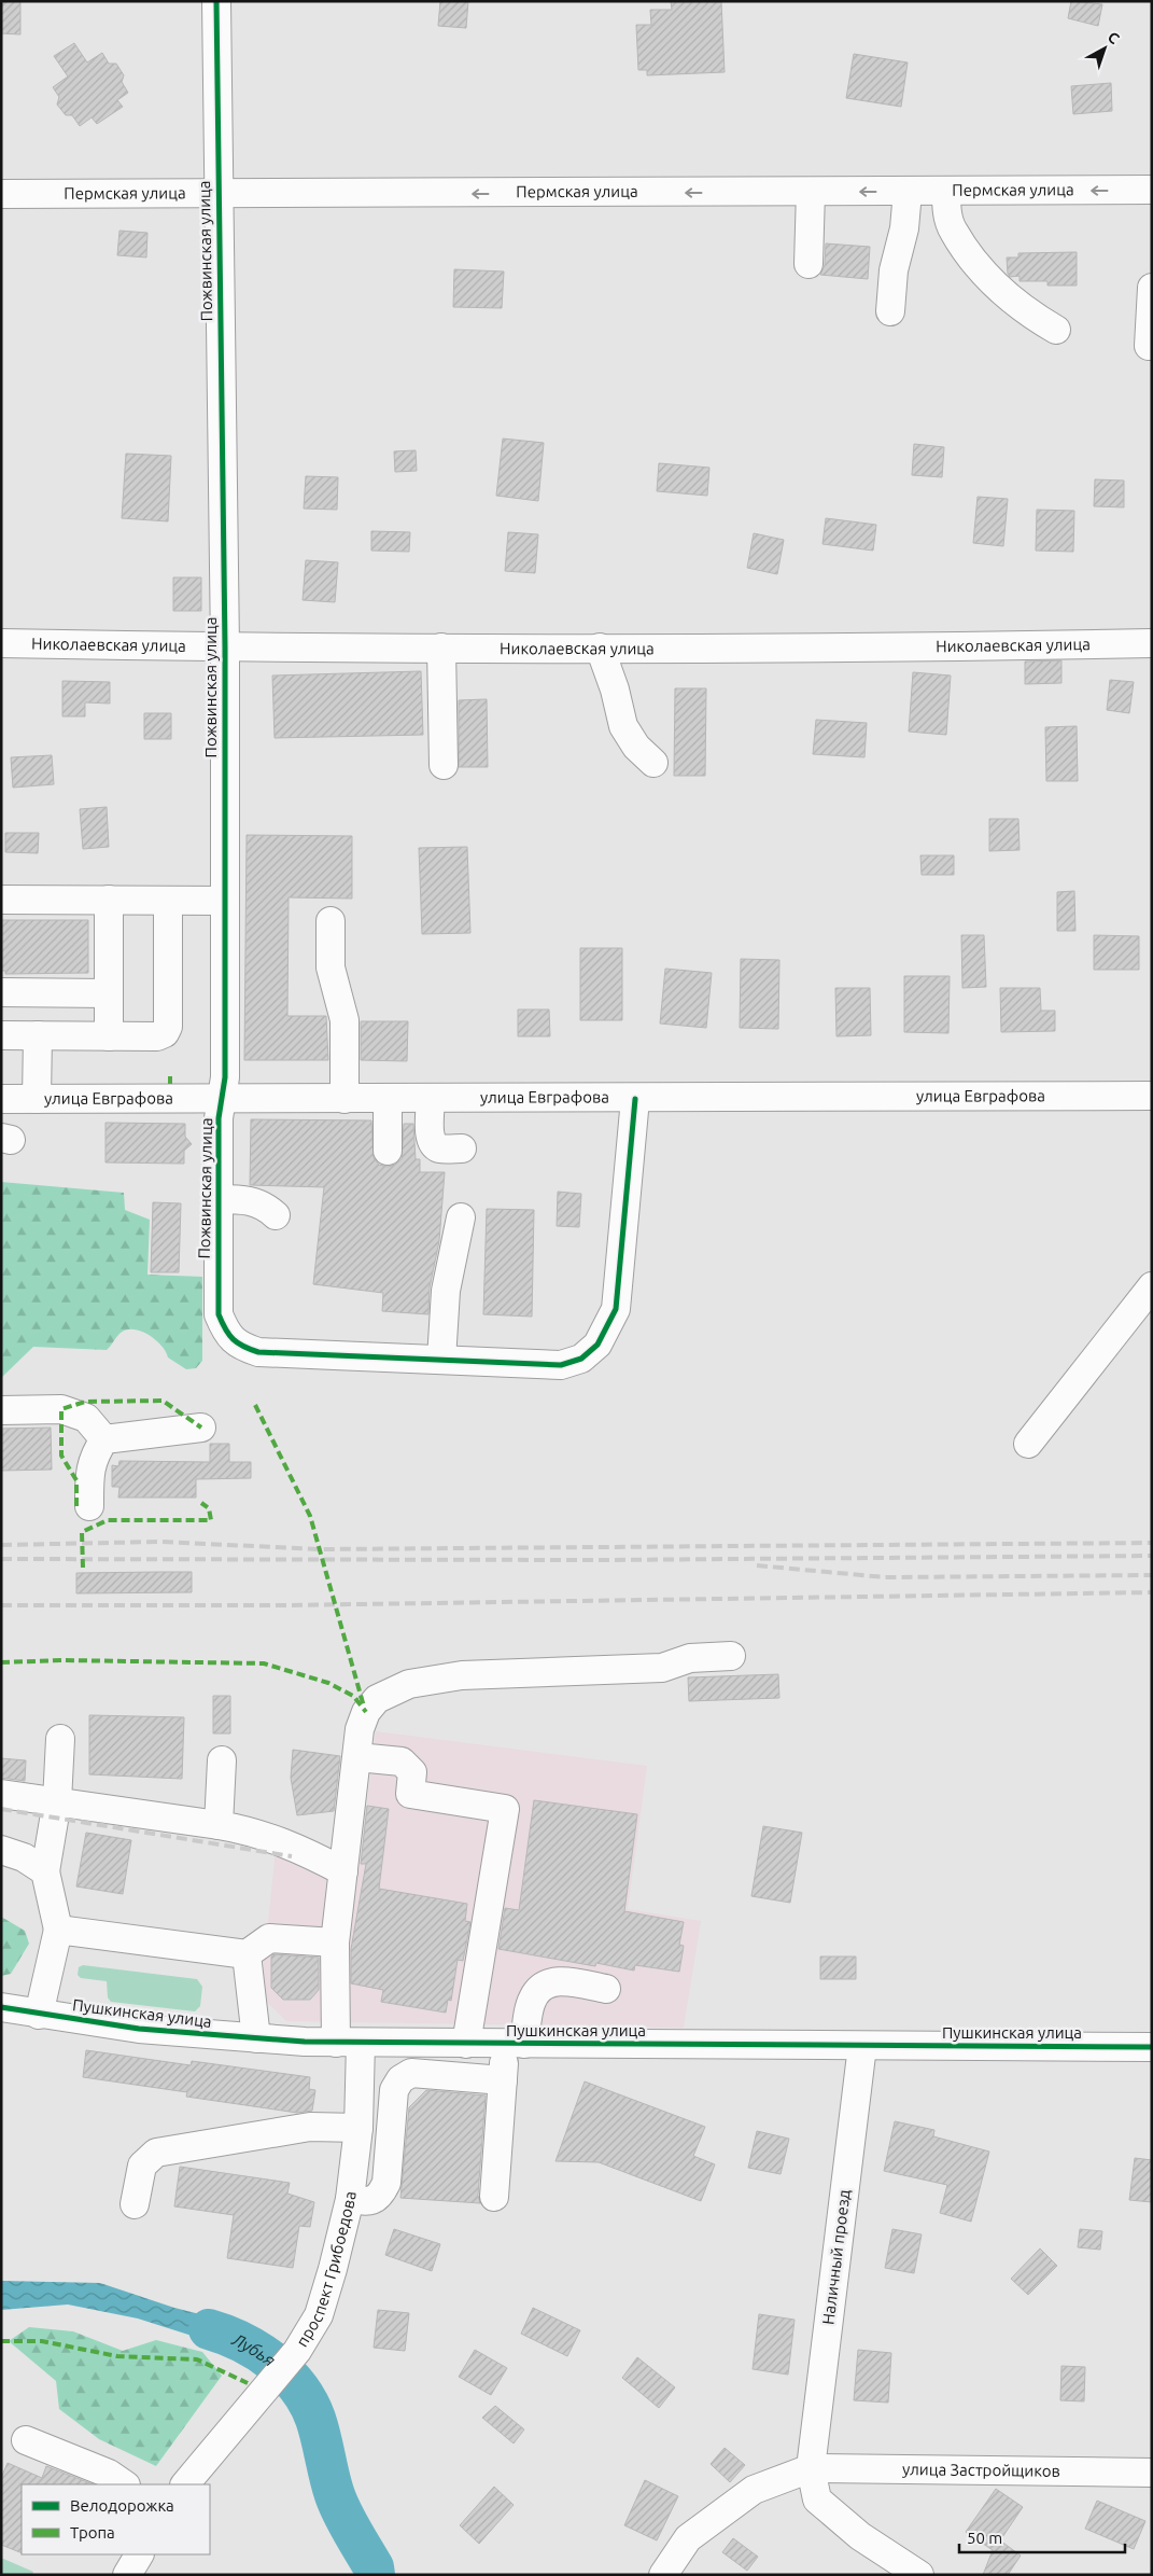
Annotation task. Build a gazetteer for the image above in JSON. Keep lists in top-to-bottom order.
{
  "streets": {
    "street": [
      "Пермская улица",
      "Пожвинская улица",
      "Николаевская улица",
      "улица Евграфова",
      "Пушкинская улица",
      "Наличный проезд",
      "проспект Грибоедова",
      "улица Застройщиков"
    ]
  },
  "crossings": [
    ["Пермская улица", "Пожвинская улица"],
    ["Пожвинская улица", "Николаевская улица"],
    ["Пожвинская улица", "улица Евграфова"],
    ["Пушкинская улица", "Наличный проезд"],
    ["Пушкинская улица", "проспект Грибоедова"],
    ["Наличный проезд", "улица Застройщиков"]
  ],
  "one_way": ["Пермская улица"],
  "water": ["Лубья"],
  "legend": ["Велодорожка", "Тропа"],
  "scale_bar": "50 m",
  "north": "top right"
}
